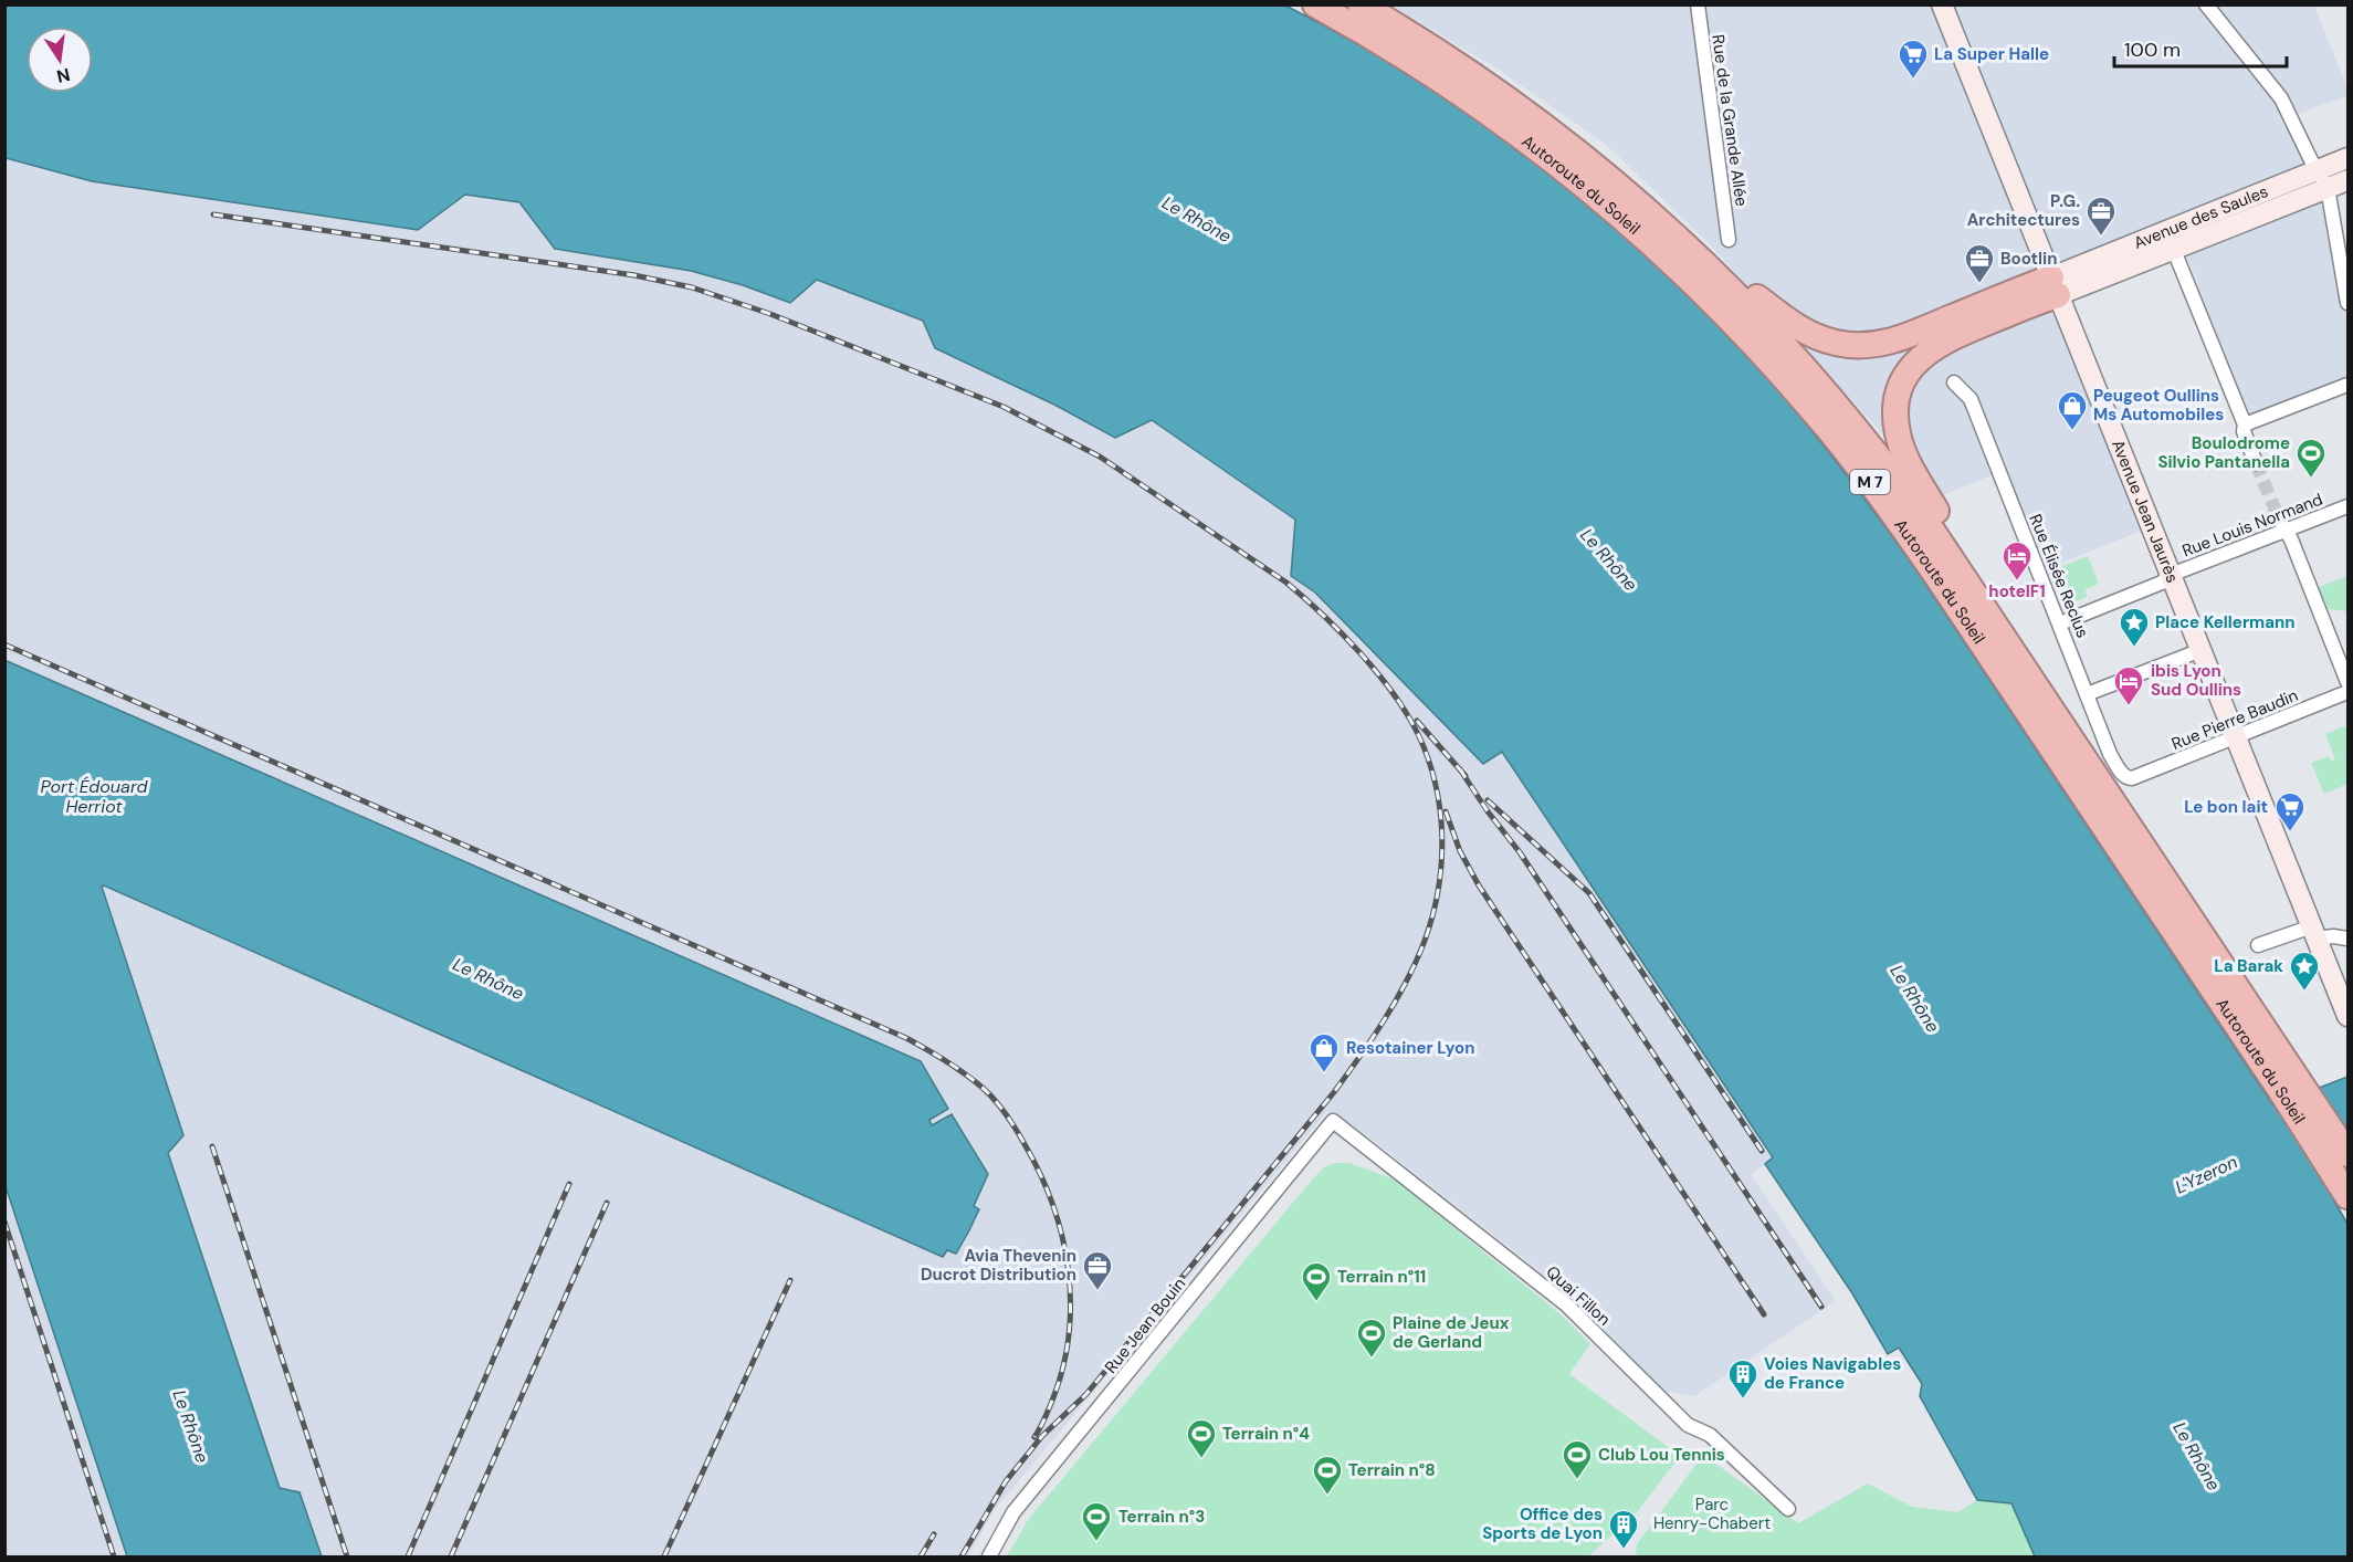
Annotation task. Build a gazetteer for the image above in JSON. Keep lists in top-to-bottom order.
{
  "streets": {
    "highway": ["Autoroute du Soleil", "M 7"],
    "main road": ["Avenue des Saules", "Avenue Jean Jaurès"],
    "street": [
      "Rue de la Grande Allée",
      "Rue Louis Normand",
      "Rue Élisée Reclus",
      "Rue Pierre Baudin",
      "Quai Fillon",
      "Rue Jean Bouin"
    ]
  },
  "crossings": [
    ["Avenue des Saules", "Avenue Jean Jaurès"],
    ["Avenue Jean Jaurès", "Rue Louis Normand"],
    ["Avenue Jean Jaurès", "Rue Pierre Baudin"],
    ["Rue Louis Normand", "Rue Élisée Reclus"],
    ["Rue Élisée Reclus", "Rue Pierre Baudin"],
    ["Quai Fillon", "Rue Jean Bouin"]
  ],
  "water": ["Le Rhône", "Port Édouard Herriot", "L'Yzeron"],
  "parks": ["Parc Henry-Chabert"],
  "places": {
    "supermarket": ["La Super Halle", "Le bon lait"],
    "office": ["P.G. Architectures", "Bootlin", "Avia Thevenin Ducrot Distribution"],
    "shop": ["Peugeot Oullins Ms Automobiles", "Resotainer Lyon"],
    "sports": [
      "Boulodrome Silvio Pantanella",
      "Terrain n°11",
      "Plaine de Jeux de Gerland",
      "Terrain n°4",
      "Club Lou Tennis",
      "Terrain n°8",
      "Terrain n°3"
    ],
    "hotel": ["hotelF1", "ibis Lyon Sud Oullins"],
    "place": ["Place Kellermann", "La Barak"],
    "building": ["Voies Navigables de France", "Office des Sports de Lyon"]
  },
  "scale_bar": "100 m",
  "north": "bottom"
}
